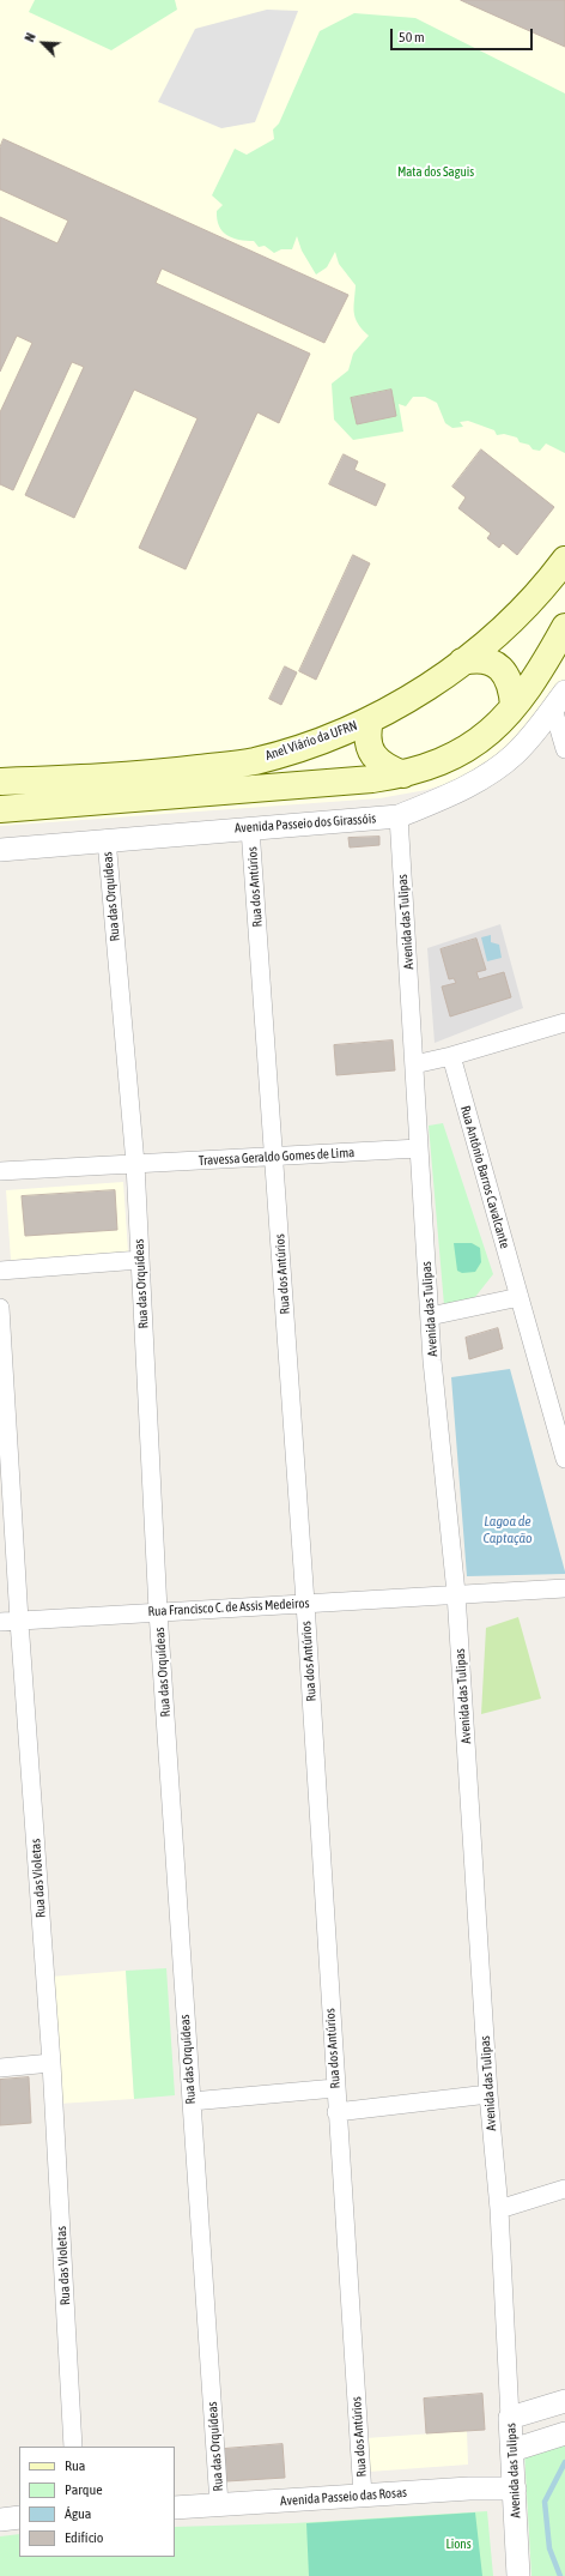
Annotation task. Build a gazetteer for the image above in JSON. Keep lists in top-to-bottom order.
{
  "streets": {
    "main road": ["Anel Viário da UFRN"],
    "street": [
      "Avenida Passeio dos Girassóis",
      "Rua dos Antúrios",
      "Rua das Orquídeas",
      "Avenida das Tulipas",
      "Travessa Geraldo Gomes de Lima",
      "Rua Antônio Barros Cavalcante",
      "Rua Francisco C. de Assis Medeiros",
      "Rua das Violetas",
      "Avenida Passeio das Rosas"
    ]
  },
  "crossings": [
    ["Avenida Passeio dos Girassóis", "Rua dos Antúrios"],
    ["Avenida Passeio dos Girassóis", "Rua das Orquídeas"],
    ["Avenida Passeio dos Girassóis", "Avenida das Tulipas"],
    ["Rua dos Antúrios", "Travessa Geraldo Gomes de Lima"],
    ["Rua dos Antúrios", "Rua Francisco C. de Assis Medeiros"],
    ["Rua dos Antúrios", "Avenida Passeio das Rosas"],
    ["Rua das Orquídeas", "Travessa Geraldo Gomes de Lima"],
    ["Rua das Orquídeas", "Rua Francisco C. de Assis Medeiros"],
    ["Rua das Orquídeas", "Avenida Passeio das Rosas"],
    ["Avenida das Tulipas", "Travessa Geraldo Gomes de Lima"],
    ["Avenida das Tulipas", "Rua Francisco C. de Assis Medeiros"],
    ["Avenida das Tulipas", "Avenida Passeio das Rosas"],
    ["Rua Francisco C. de Assis Medeiros", "Rua das Violetas"]
  ],
  "water": ["Lagoa de Captação"],
  "parks": ["Mata dos Saguis", "Lions"],
  "legend": [
    "Rua",
    "Parque",
    "Água",
    "Edifício"
  ],
  "scale_bar": "50 m",
  "north": "top left"
}
